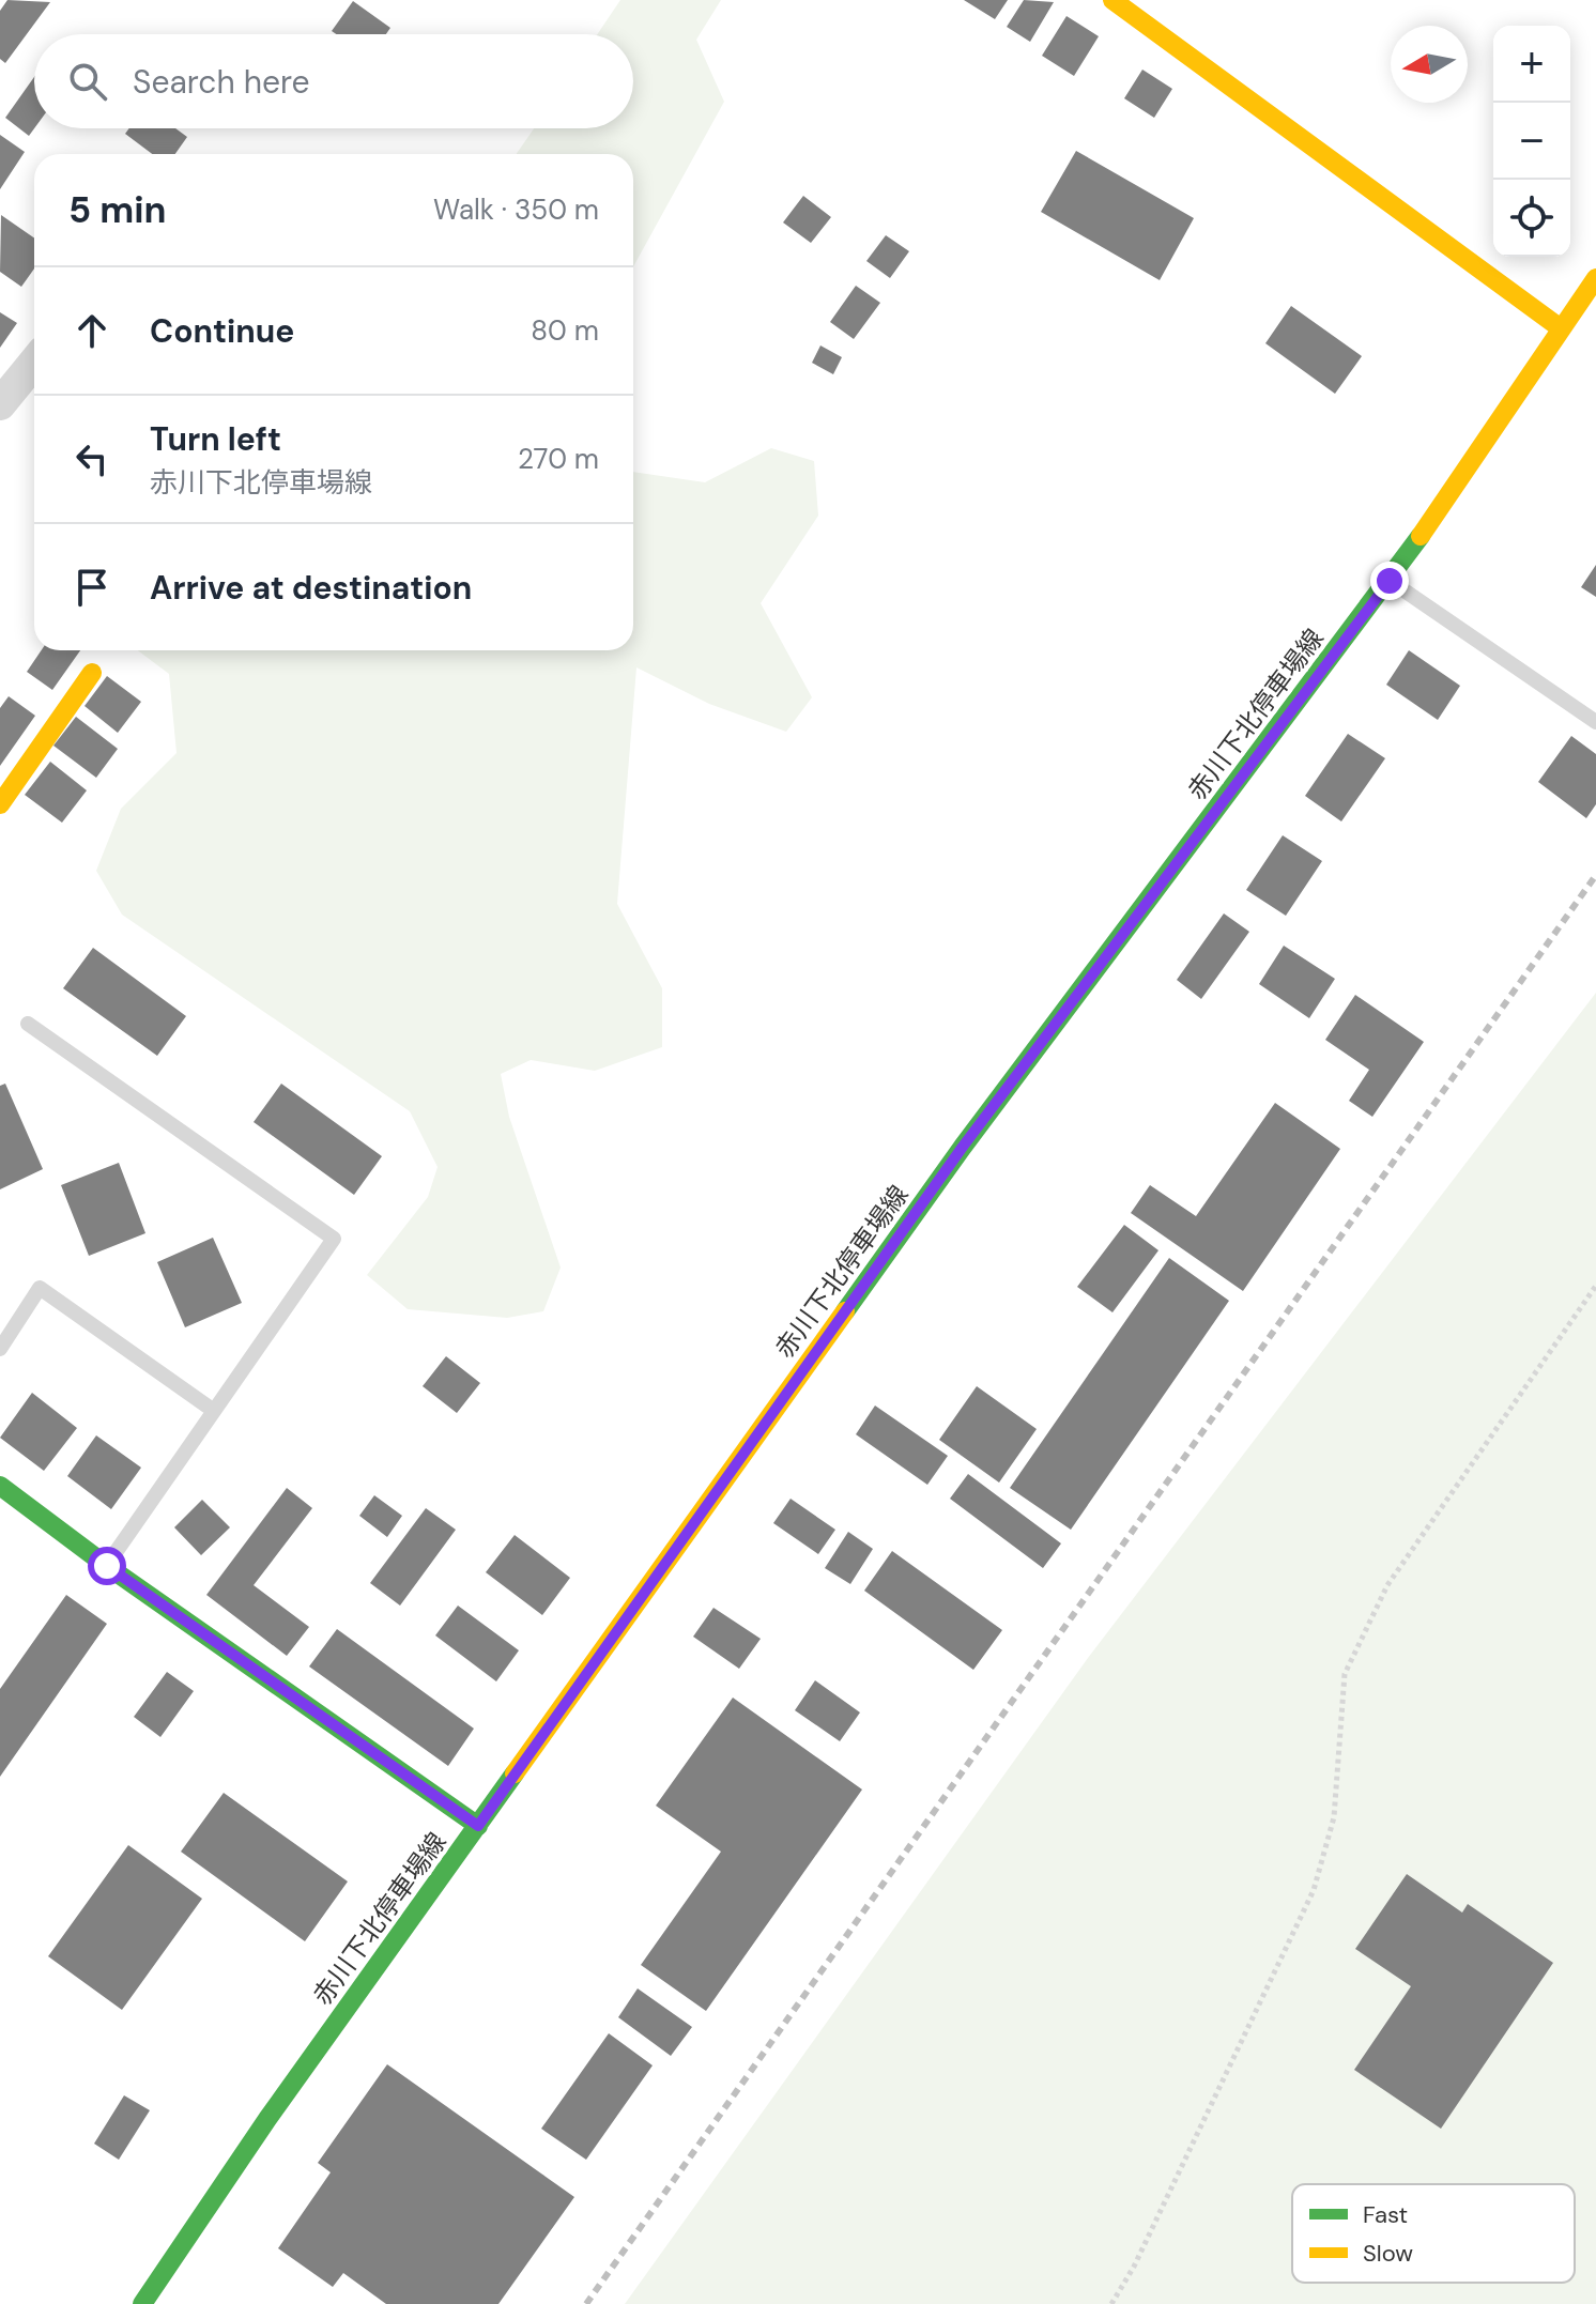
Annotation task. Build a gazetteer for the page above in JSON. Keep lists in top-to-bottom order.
{
  "streets": {
    "main road": ["赤川下北停車場線"]
  },
  "legend": ["Fast", "Slow"],
  "north": "left",
  "page": {
    "map_buttons": ["+", "−"],
    "search": "Search here",
    "heading": ["5 min", "Walk · 350 m"],
    "list": [
      ["Continue", "80 m"],
      ["Turn left", "赤川下北停車場線", "270 m"],
      "Arrive at destination"
    ]
  }
}
